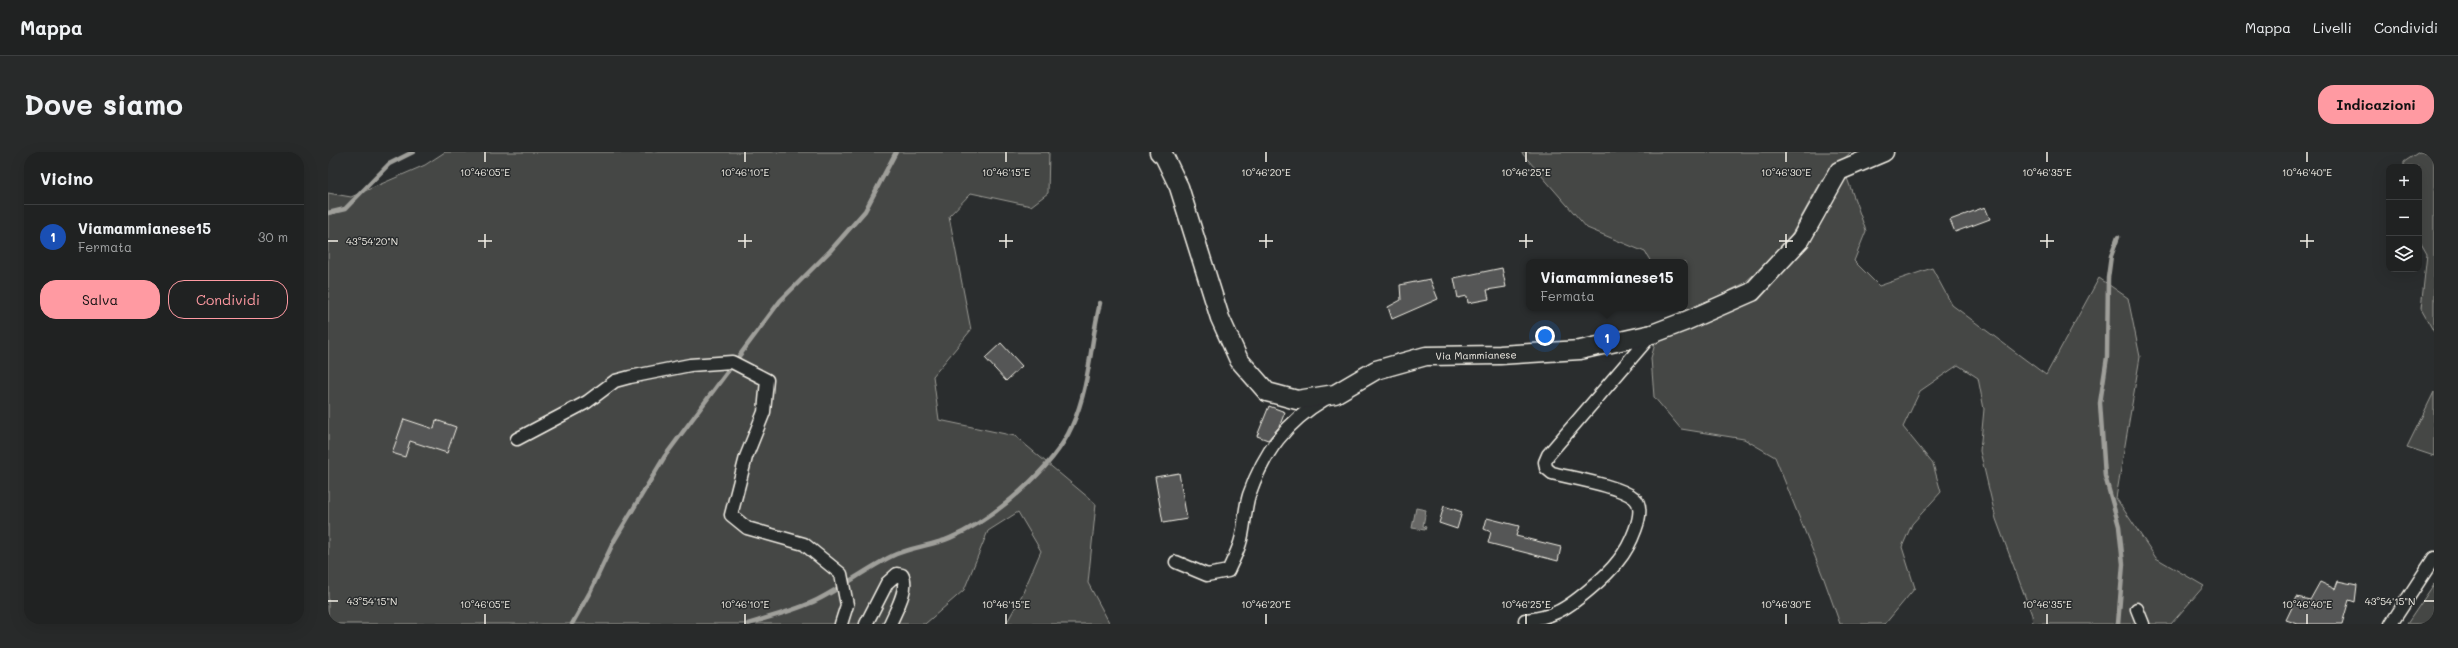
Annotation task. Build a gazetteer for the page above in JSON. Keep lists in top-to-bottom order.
{
  "streets": {
    "main road": ["Via Mammianese"]
  },
  "page": {
    "header": "Mappa",
    "nav": ["Mappa", "Livelli", "Condividi"],
    "buttons": [
      "Indicazioni",
      ["Salva", "Condividi"]
    ],
    "title": "Dove siamo",
    "heading": "Vicino",
    "map_buttons": ["+", "−"],
    "list": [
      {
        "mark": "1",
        "name": "Viamammianese15",
        "note": "Fermata",
        "value": "30 m"
      }
    ],
    "popup": ["Viamammianese15", "Fermata"],
    "pins": "1"
  },
  "coordinates": [
    "10°46'05\"E",
    "10°46'10\"E",
    "10°46'15\"E",
    "10°46'20\"E",
    "10°46'25\"E",
    "10°46'30\"E",
    "10°46'35\"E",
    "10°46'40\"E",
    "43°54'20\"N",
    "43°54'15\"N"
  ]
}
